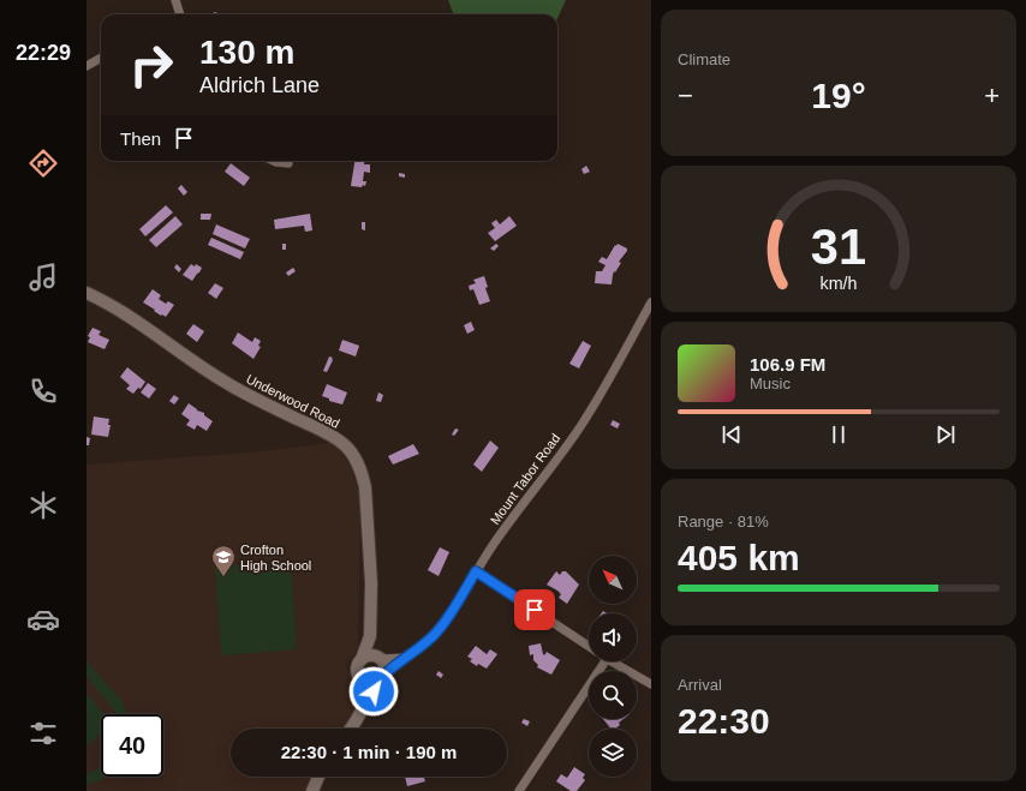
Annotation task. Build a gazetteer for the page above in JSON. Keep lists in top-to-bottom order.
{
  "streets": {
    "street": ["Underwood Road", "Mount Tabor Road"]
  },
  "crossings": [
    ["Underwood Road", "Mount Tabor Road"]
  ],
  "places": {
    "school or university": ["Crofton High School"]
  },
  "north": "top left",
  "page": {
    "tabs": "22:29",
    "tile": [
      "Climate",
      ["Range · 81%", "405 km"],
      ["Arrival", "22:30"]
    ],
    "turn": ["130 m", "Aldrich Lane"],
    "heat": ["−", "19°", "+"],
    "then": "Then",
    "song": ["106.9 FM", "Music"],
    "limit": "40",
    "trip": "22:30 · 1 min · 190 m",
    "gauge": ["31", "km/h"]
  }
}
